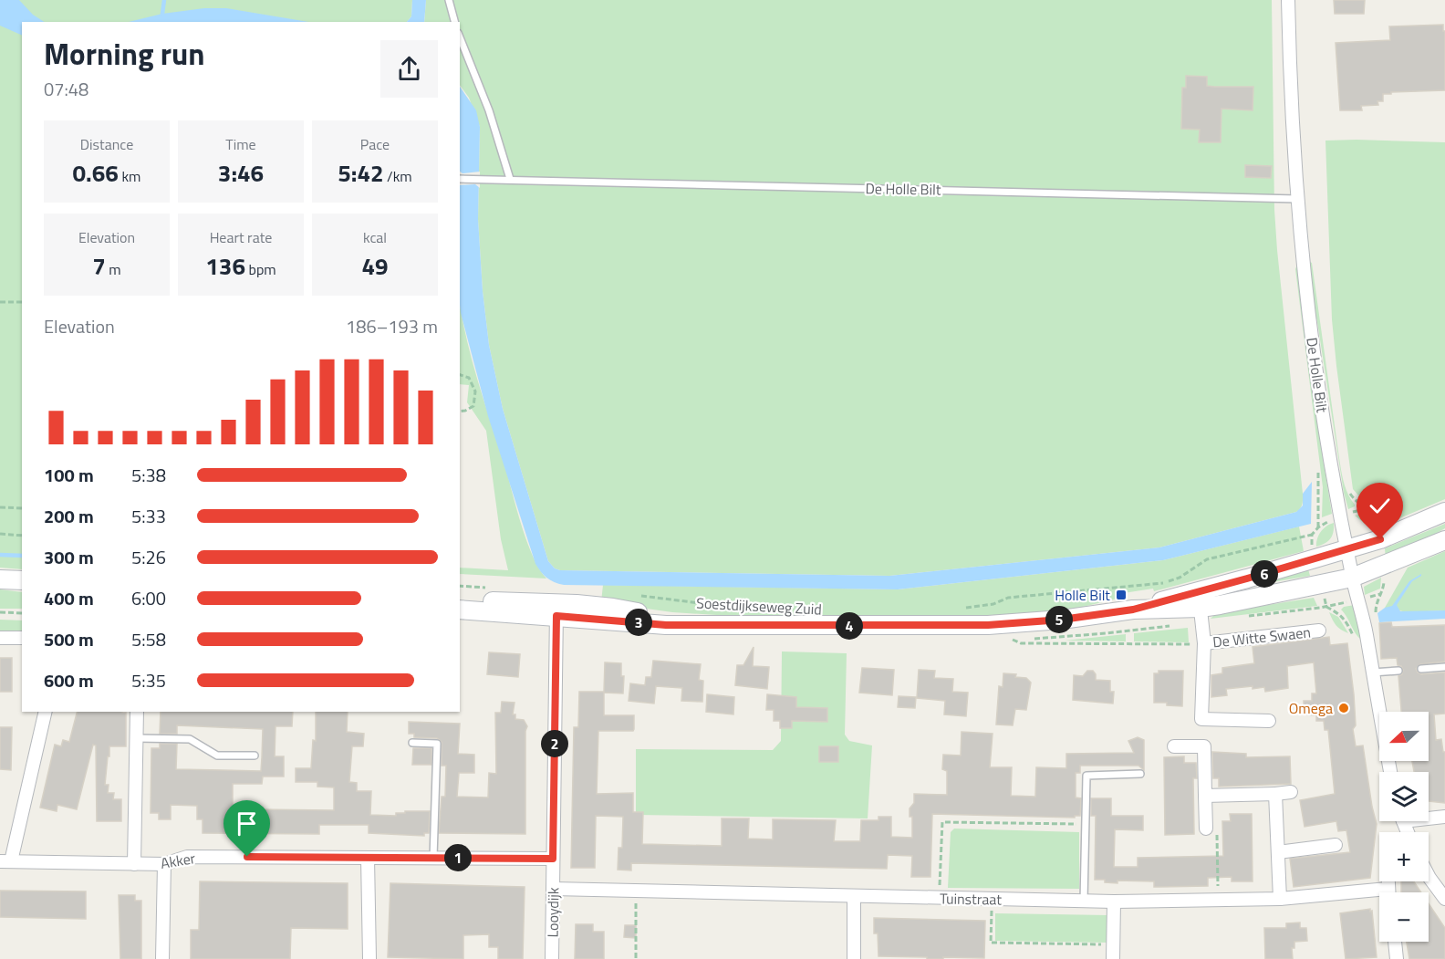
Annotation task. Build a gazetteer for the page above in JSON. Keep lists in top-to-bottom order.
{
  "streets": {
    "main road": ["Soestdijkseweg Zuid"],
    "street": [
      "De Holle Bilt",
      "De Witte Swaen",
      "Akker",
      "Tuinstraat",
      "Looydijk"
    ]
  },
  "crossings": [
    ["De Holle Bilt", "Soestdijkseweg Zuid"],
    ["Soestdijkseweg Zuid", "De Witte Swaen"],
    ["Soestdijkseweg Zuid", "Looydijk"],
    ["Akker", "Looydijk"],
    ["Tuinstraat", "Looydijk"]
  ],
  "places": {
    "transit": ["Holle Bilt"],
    "other": ["Omega"]
  },
  "north": "left",
  "page": {
    "heading": ["Morning run", "07:48"],
    "stats": [
      ["Distance", "0.66 km"],
      ["Time", "3:46"],
      ["Pace", "5:42 /km"],
      ["Elevation", "7 m"],
      ["Heart rate", "136 bpm"],
      ["kcal", "49"]
    ],
    "chart": ["Elevation", "186–193 m"],
    "list": [
      {
        "name": "100 m",
        "note": "5:38"
      },
      {
        "name": "200 m",
        "note": "5:33"
      },
      {
        "name": "300 m",
        "note": "5:26"
      },
      {
        "name": "400 m",
        "note": "6:00"
      },
      {
        "name": "500 m",
        "note": "5:58"
      },
      {
        "name": "600 m",
        "note": "5:35"
      }
    ],
    "pins": [
      "6",
      "5",
      "3",
      "4",
      "2",
      "1"
    ],
    "map_buttons": ["+", "−"]
  }
}
